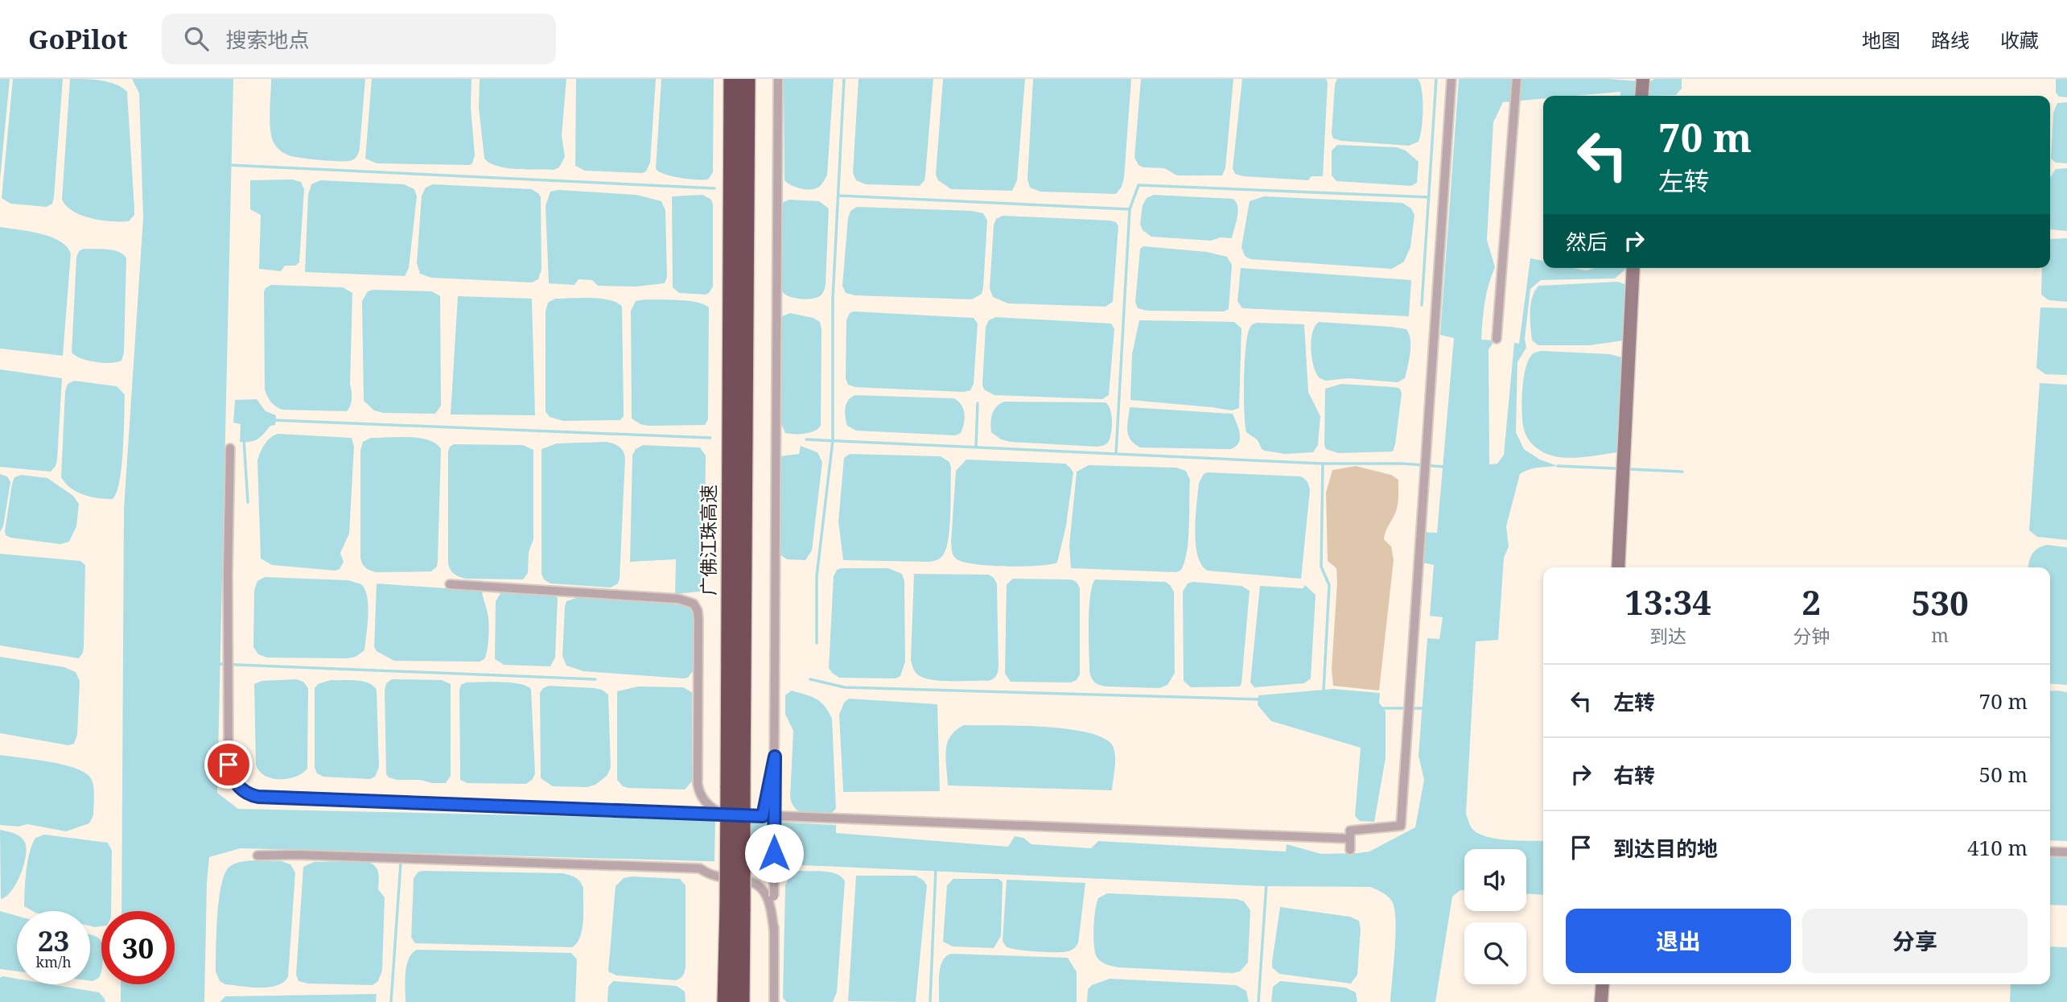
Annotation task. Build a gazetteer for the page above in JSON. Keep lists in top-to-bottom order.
{
  "streets": {
    "highway": ["广佛江珠高速"]
  },
  "page": {
    "header": "GoPilot",
    "search": "搜索地点",
    "nav": ["地图", "路线", "收藏"],
    "turn": ["70 m", "左转"],
    "then": "然后",
    "eta": [
      "13:34",
      "到达",
      "2",
      "分钟",
      "530",
      "m"
    ],
    "list": [
      {
        "name": "左转",
        "value": "70 m"
      },
      {
        "name": "右转",
        "value": "50 m"
      },
      {
        "name": "到达目的地",
        "value": "410 m"
      }
    ],
    "buttons": ["退出", "分享"],
    "speed": "23 km/h",
    "limit": "30"
  }
}
